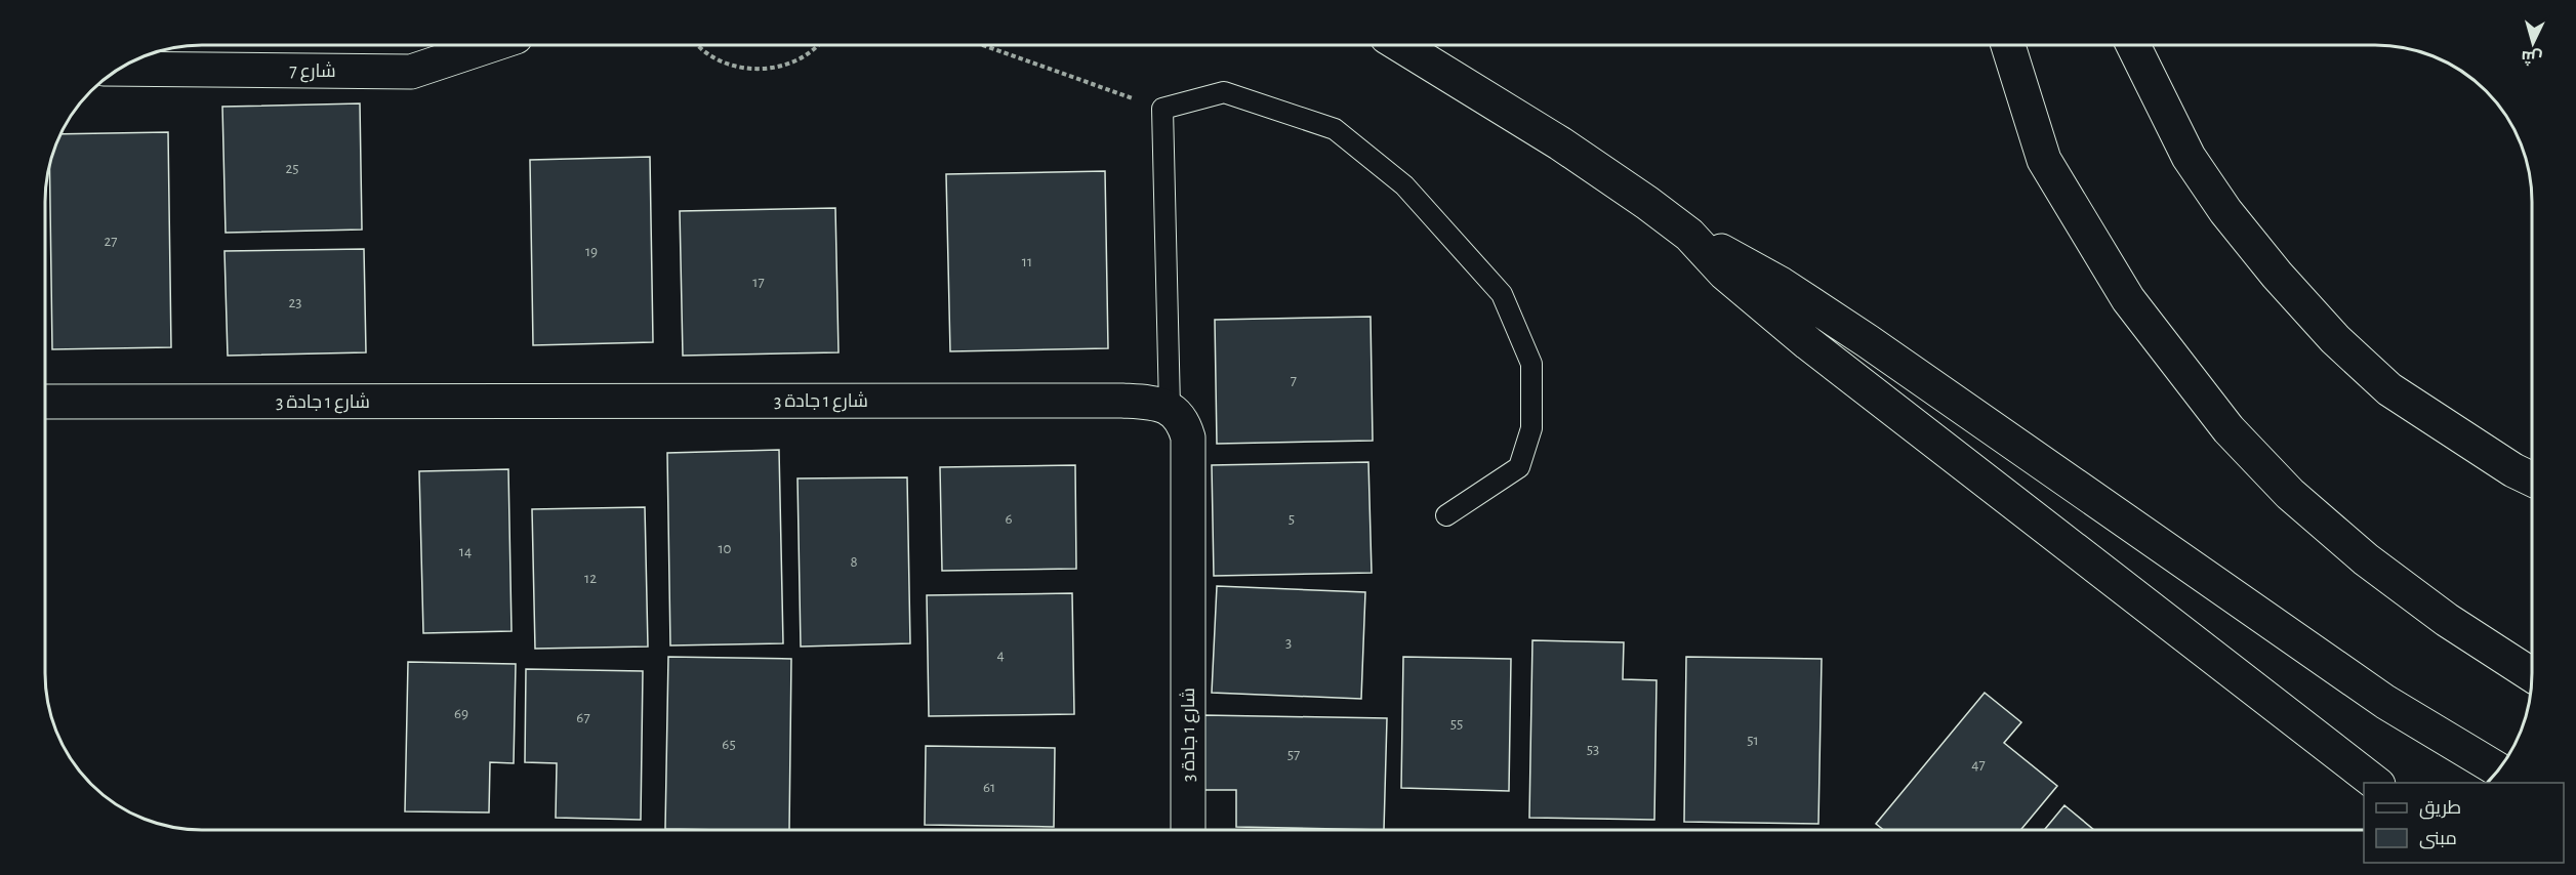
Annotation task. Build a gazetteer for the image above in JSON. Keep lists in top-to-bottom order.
{
  "streets": {
    "main road": ["شارع 7", "شارع 1 جادة 3"]
  },
  "house_numbers": [
    "25",
    "27",
    "19",
    "11",
    "17",
    "23",
    "7",
    "6",
    "5",
    "10",
    "14",
    "8",
    "12",
    "3",
    "4",
    "69",
    "67",
    "55",
    "51",
    "65",
    "53",
    "57",
    "47",
    "61"
  ],
  "legend": ["طريق", "مبنى"],
  "north": "bottom"
}
